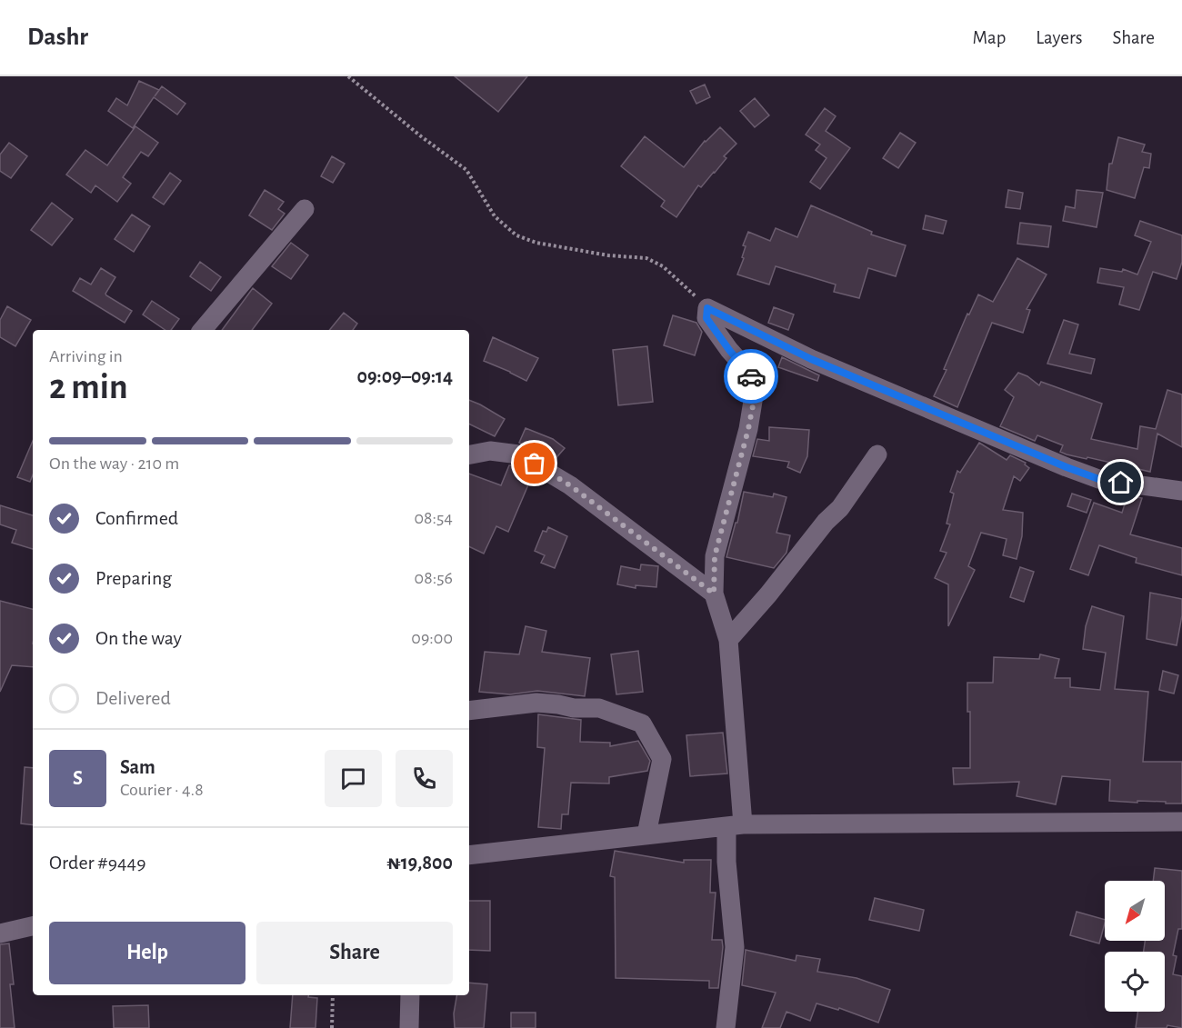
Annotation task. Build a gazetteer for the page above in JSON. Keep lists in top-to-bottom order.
{
  "north": "bottom left",
  "page": {
    "header": "Dashr",
    "nav": ["Map", "Layers", "Share"],
    "heading": ["2 min", "Arriving in", "09:09–09:14"],
    "panel": [
      "Sam",
      "Courier · 4.8",
      "Order #9449",
      "₦19,800"
    ],
    "bar": "On the way · 210 m",
    "list": [
      ["Confirmed", "08:54"],
      ["Preparing", "08:56"],
      ["On the way", "09:00"],
      "Delivered"
    ],
    "round": "S",
    "buttons": ["Help", "Share"]
  }
}
